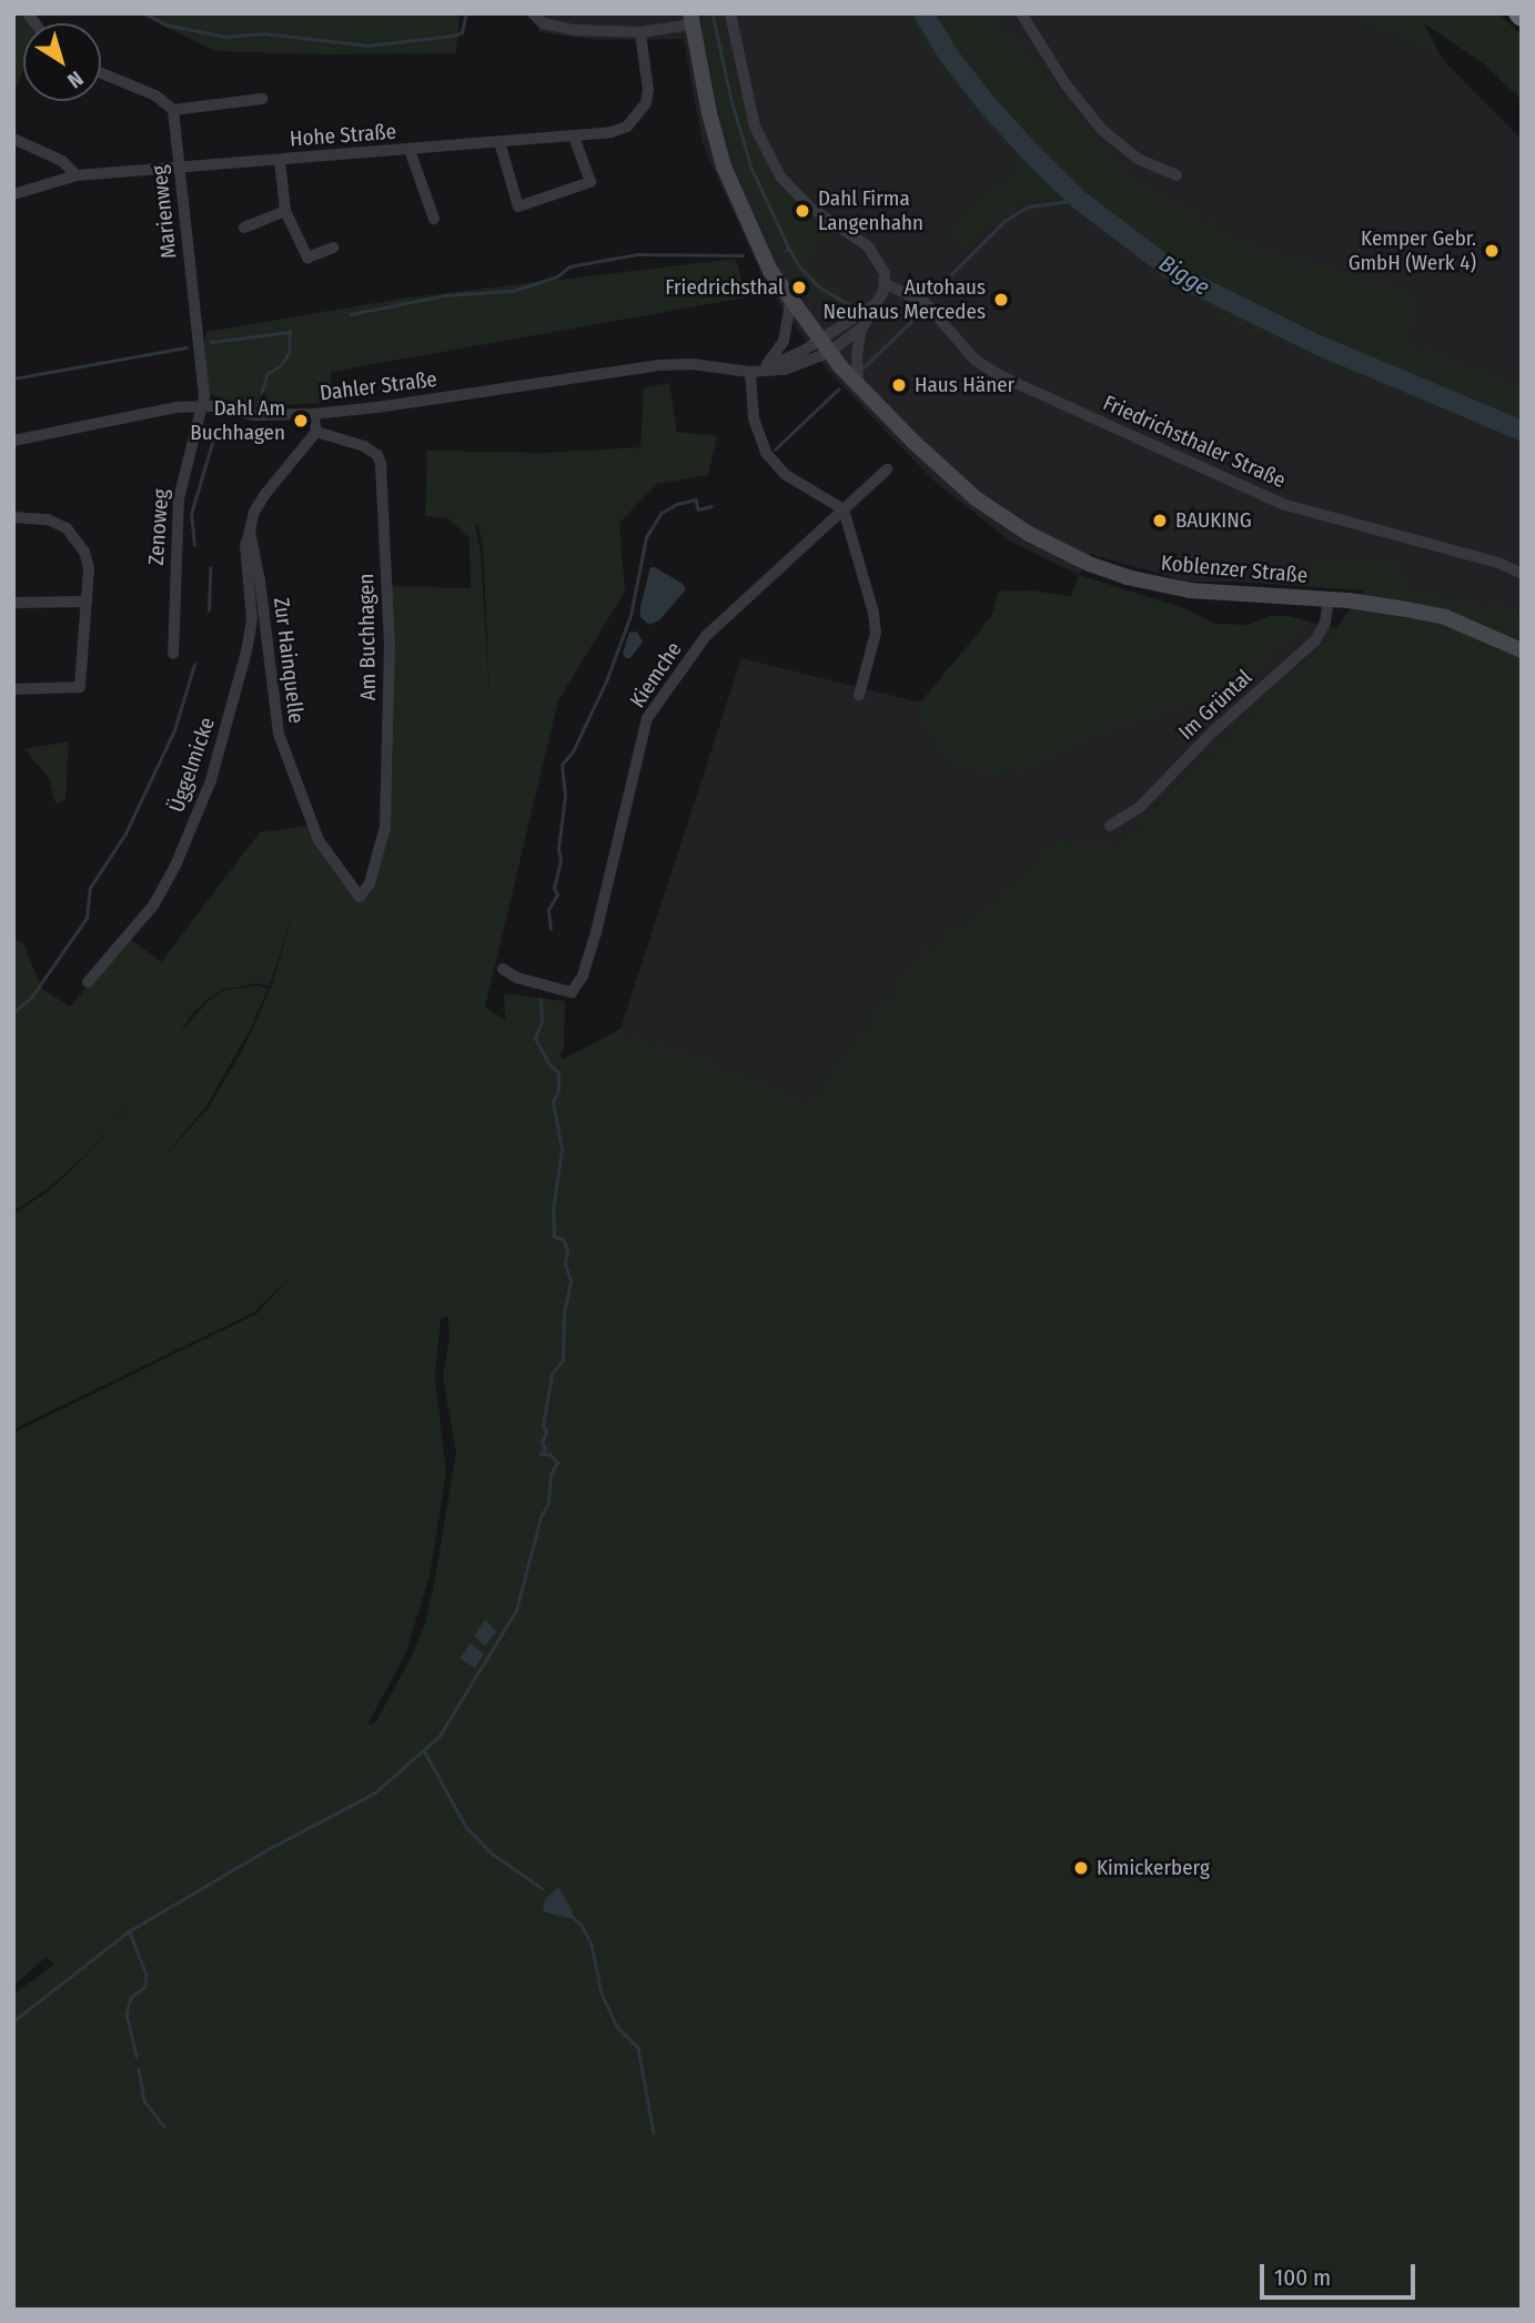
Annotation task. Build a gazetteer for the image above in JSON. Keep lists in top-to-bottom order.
{
  "streets": {
    "main road": ["Koblenzer Straße"],
    "street": [
      "Hohe Straße",
      "Marienweg",
      "Dahler Straße",
      "Friedrichsthaler Straße",
      "Zenoweg",
      "Am Buchhagen",
      "Zur Hainquelle",
      "Kiemche",
      "Im Grüntal",
      "Üggelmicke"
    ]
  },
  "crossings": [
    ["Hohe Straße", "Marienweg"],
    ["Marienweg", "Dahler Straße"],
    ["Marienweg", "Zenoweg"],
    ["Dahler Straße", "Zenoweg"],
    ["Dahler Straße", "Koblenzer Straße"],
    ["Koblenzer Straße", "Im Grüntal"],
    ["Am Buchhagen", "Zur Hainquelle"],
    ["Zur Hainquelle", "Üggelmicke"]
  ],
  "water": ["Bigge"],
  "places": [
    "Dahl Firma Langenhahn",
    "Kemper Gebr. GmbH (Werk 4)",
    "Friedrichsthal",
    "Autohaus Neuhaus Mercedes",
    "Haus Häner",
    "Dahl Am Buchhagen",
    "BAUKING",
    "Kimickerberg"
  ],
  "scale_bar": "100 m",
  "north": "bottom right"
}
